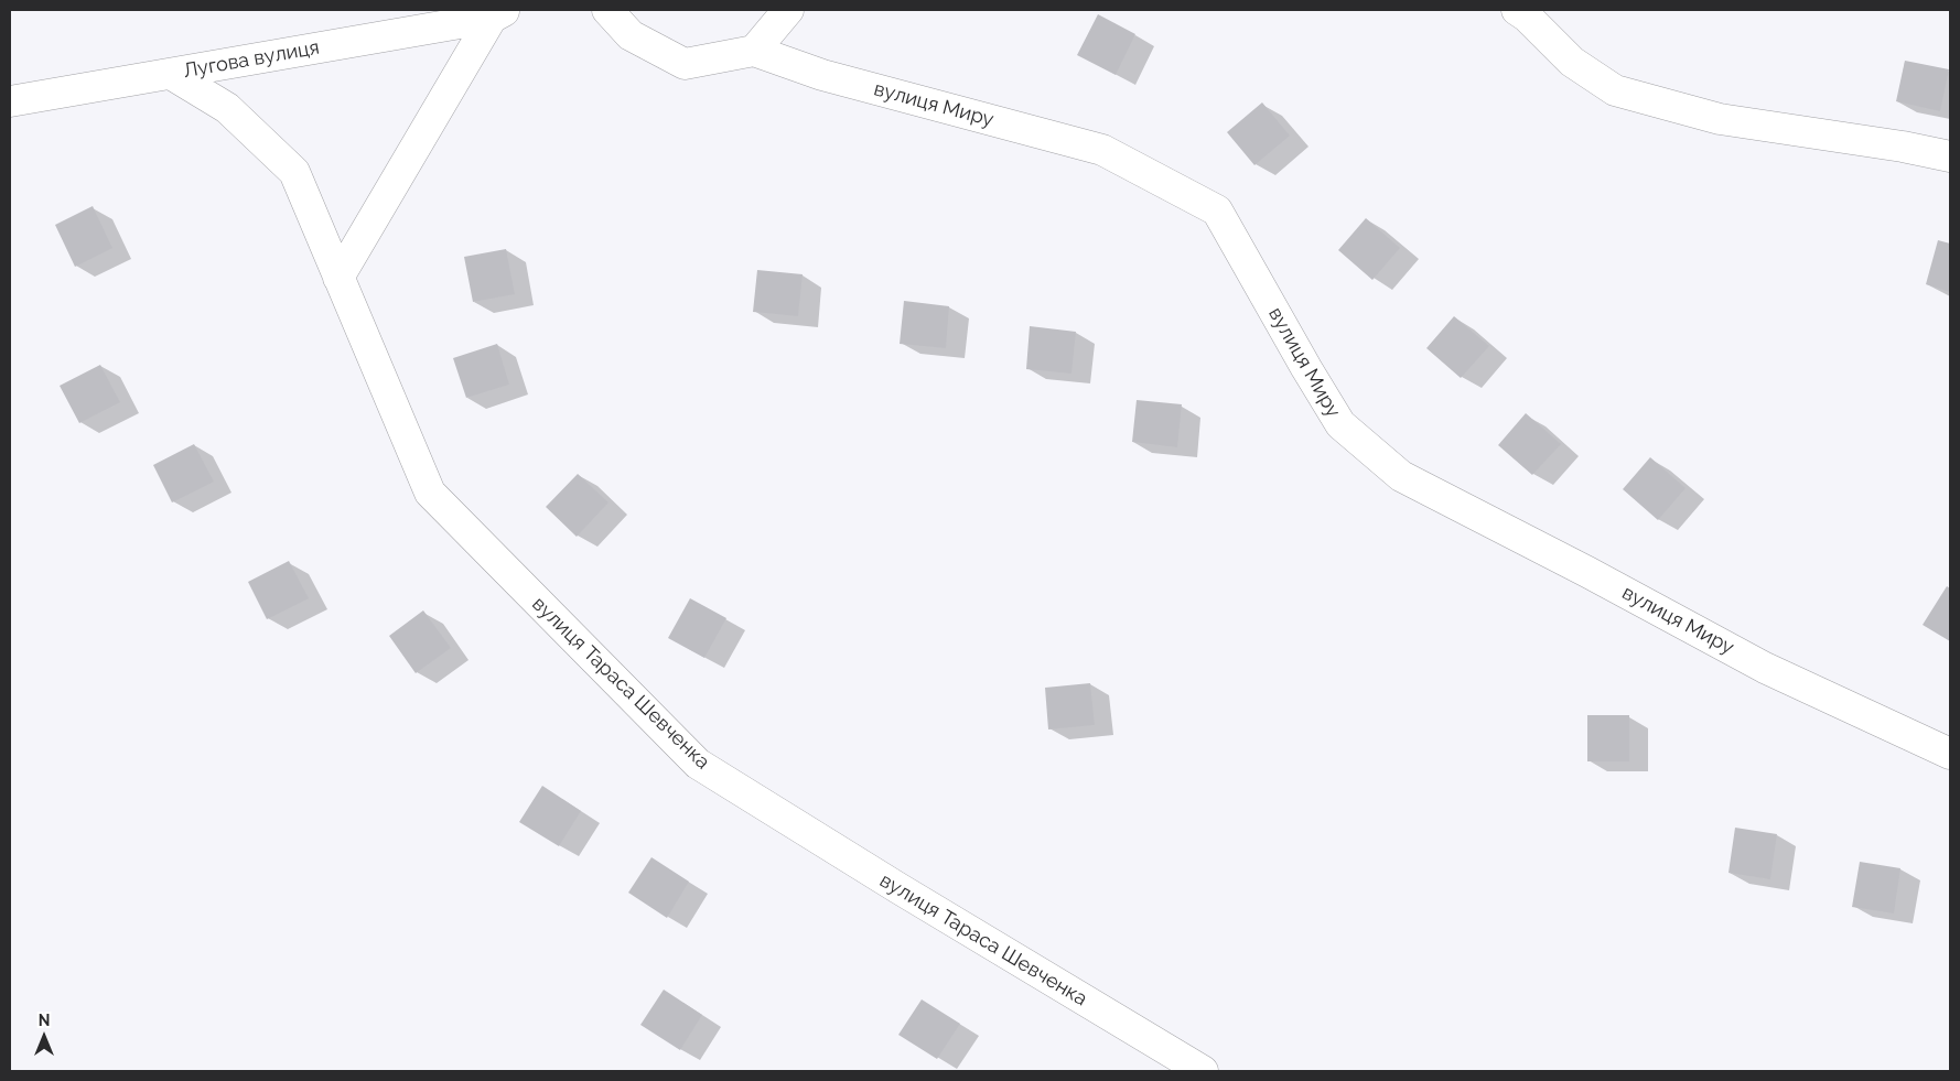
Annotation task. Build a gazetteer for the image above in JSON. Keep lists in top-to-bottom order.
{
  "streets": {
    "street": ["Лугова вулиця", "вулиця Миру", "вулиця Тараса Шевченка"]
  },
  "crossings": [
    ["Лугова вулиця", "вулиця Тараса Шевченка"]
  ],
  "north": "top"
}
